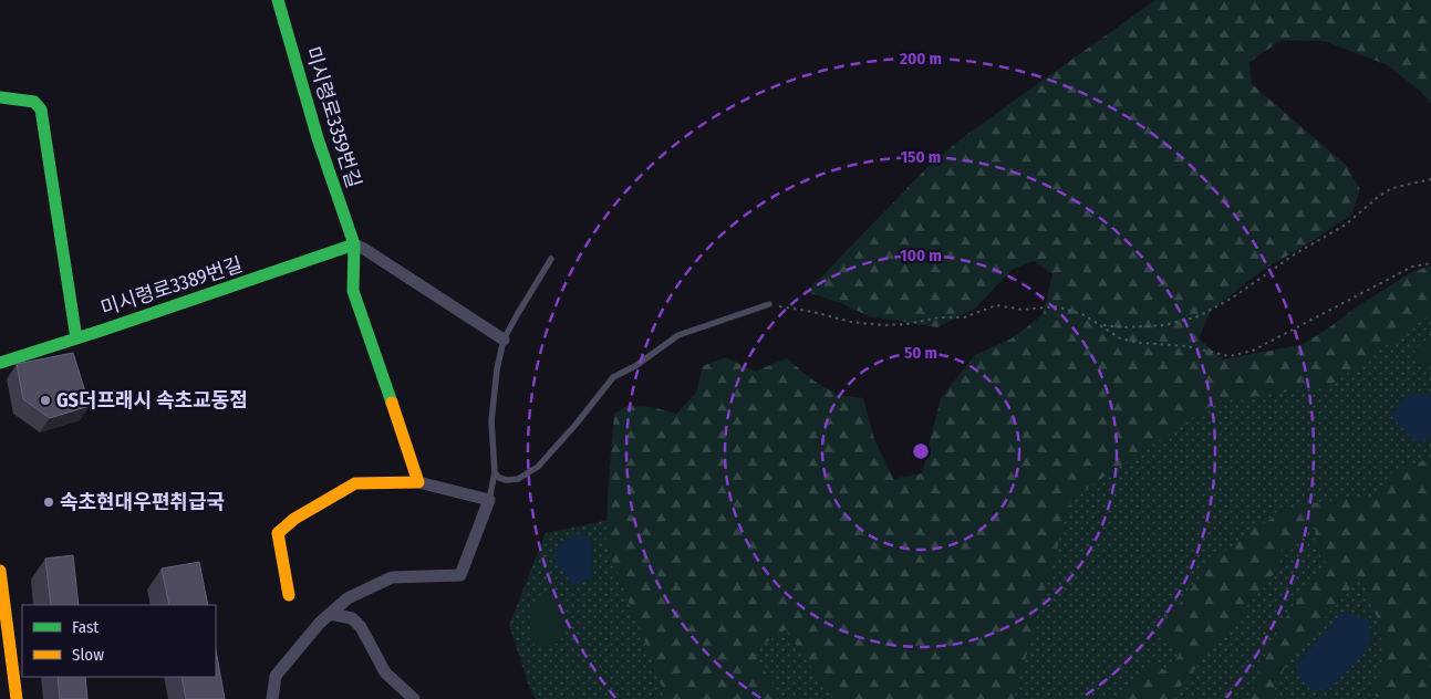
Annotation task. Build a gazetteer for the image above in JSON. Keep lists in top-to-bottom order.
{
  "streets": {
    "street": ["미시령로3359번길", "미시령로3389번길"]
  },
  "crossings": [
    ["미시령로3359번길", "미시령로3389번길"]
  ],
  "places": ["GS더프래시 속초교동점", "속초현대우편취급국"],
  "legend": ["Fast", "Slow"],
  "rings": [
    "200 m",
    "150 m",
    "100 m",
    "50 m"
  ]
}
